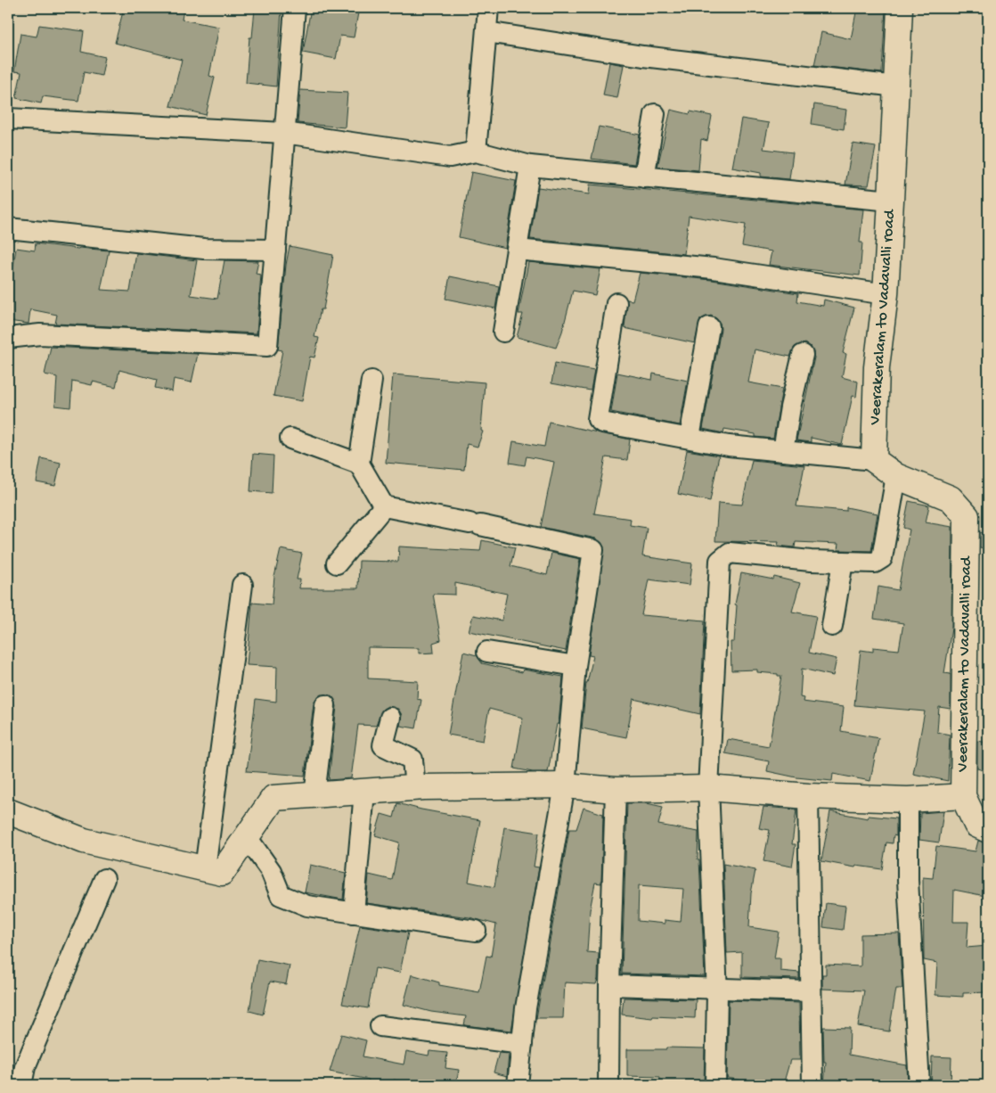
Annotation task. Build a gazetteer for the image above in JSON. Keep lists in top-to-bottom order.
{
  "streets": {
    "street": ["Veerakeralam to Vadavalli road"]
  }
}
